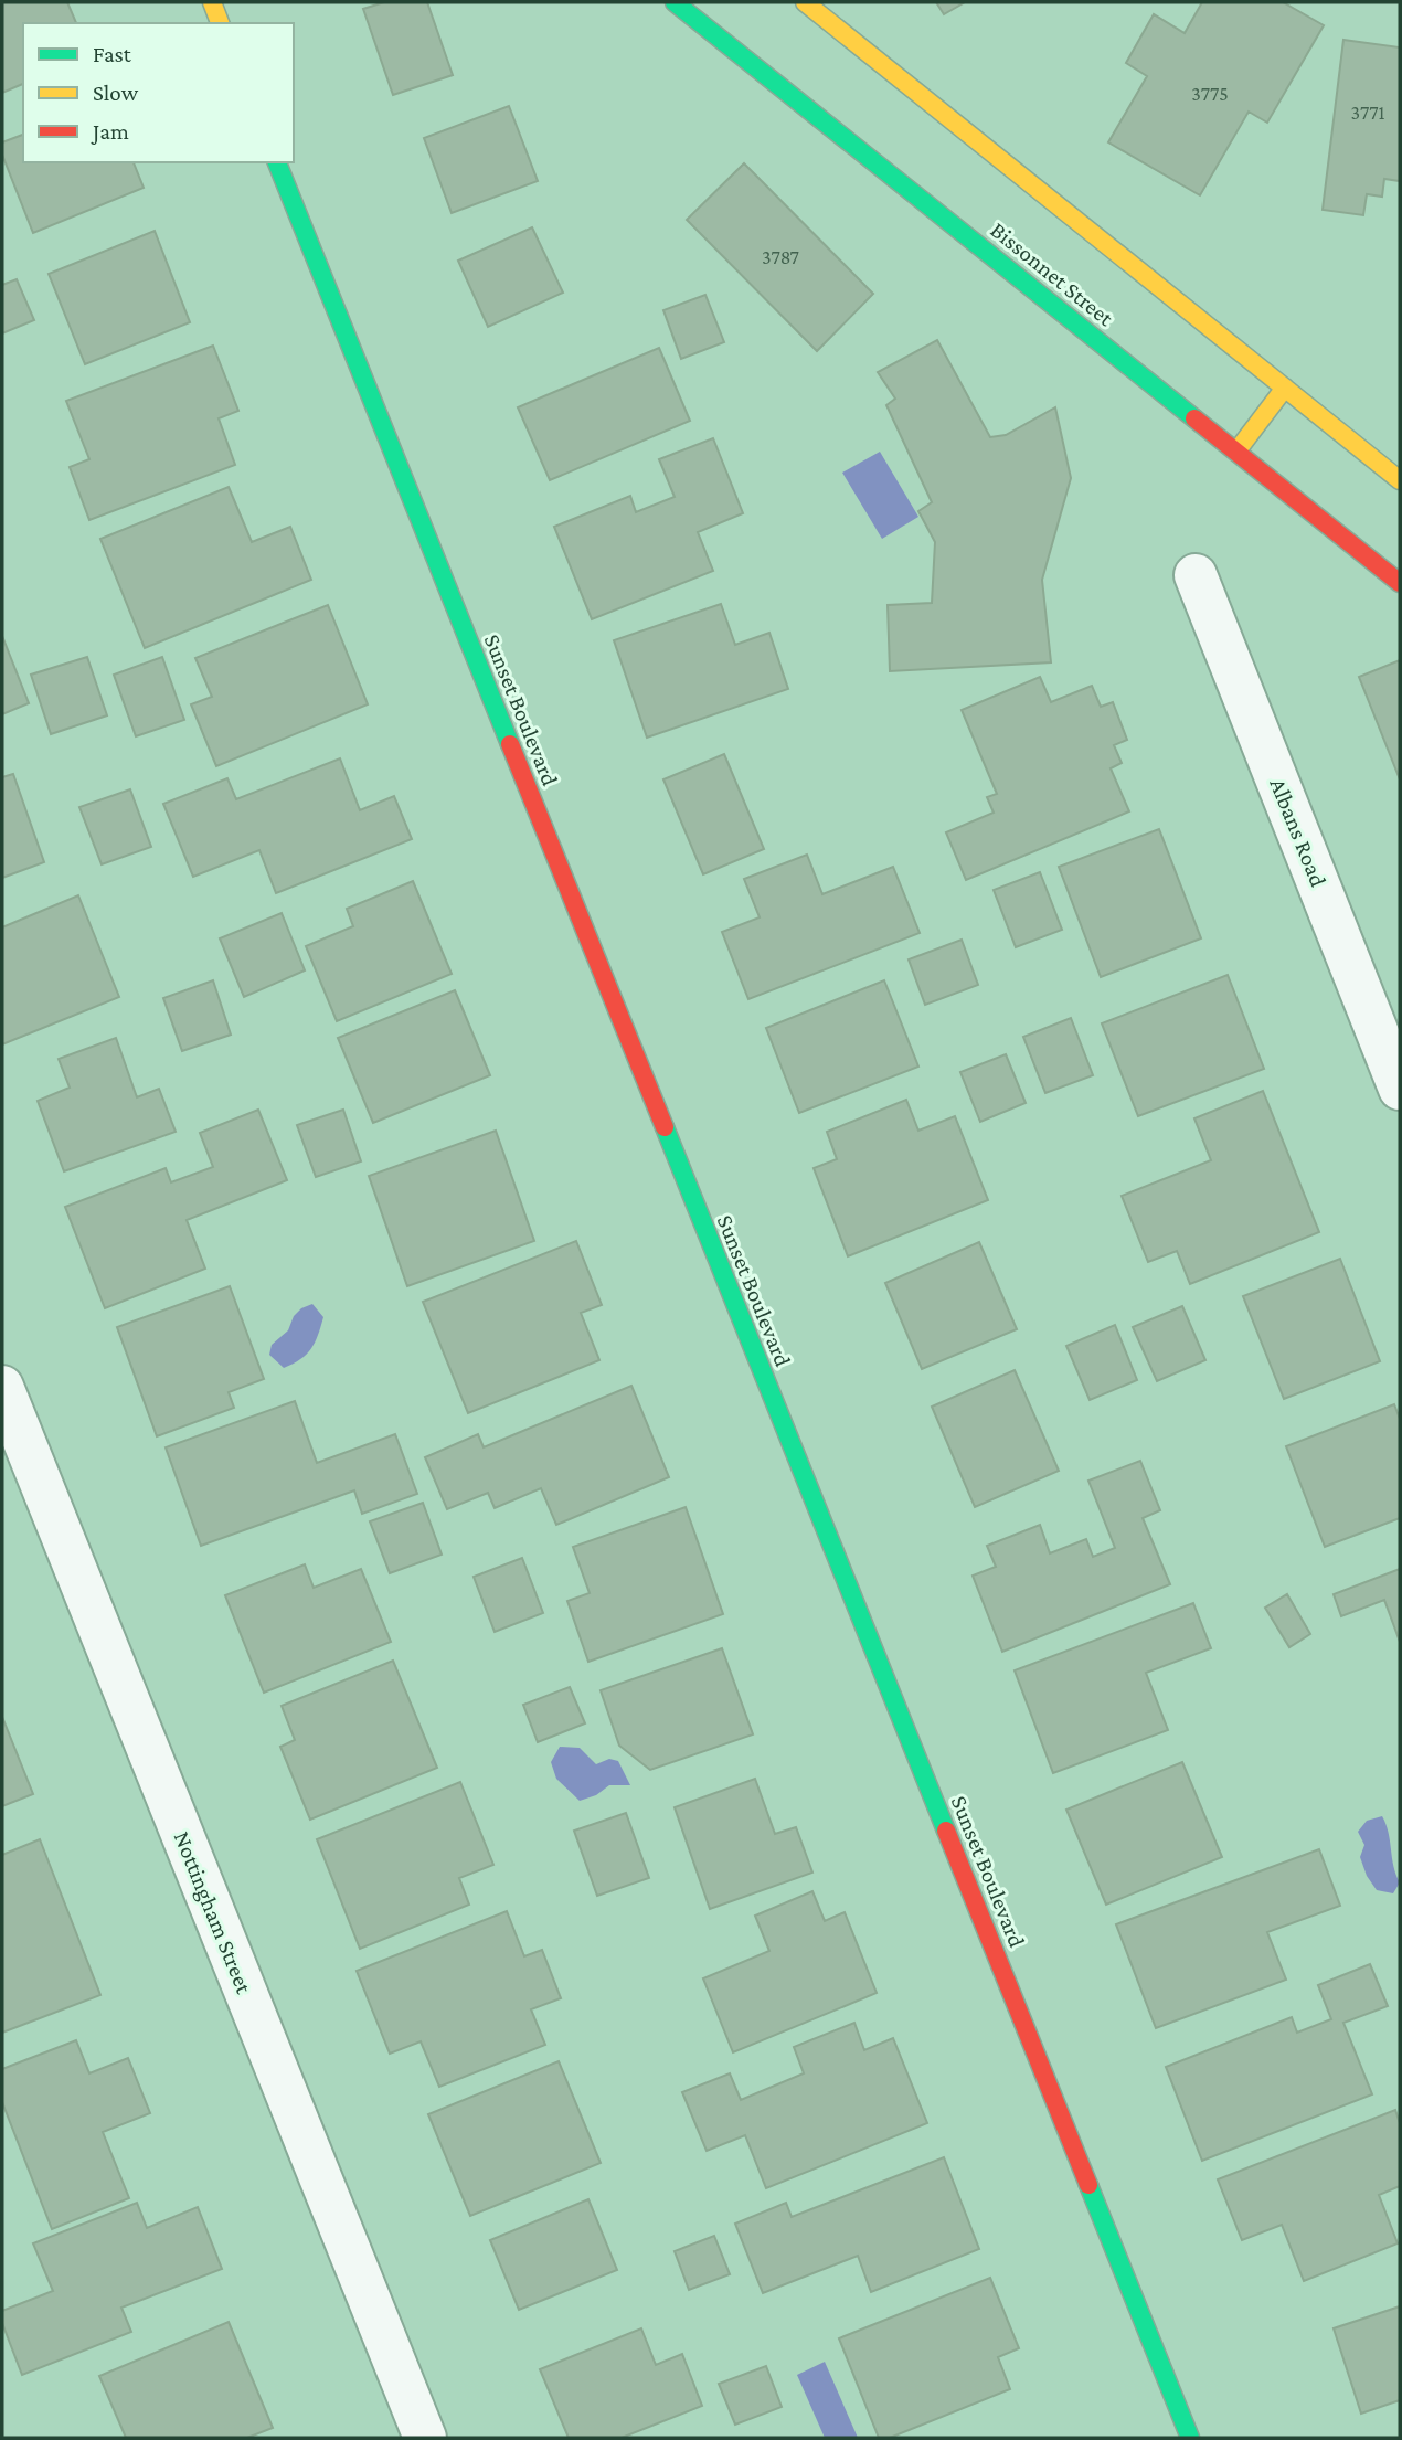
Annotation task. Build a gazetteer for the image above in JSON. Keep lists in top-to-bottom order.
{
  "streets": {
    "street": [
      "Bissonnet Street",
      "Sunset Boulevard",
      "Albans Road",
      "Nottingham Street"
    ]
  },
  "house_numbers": ["3775", "3771", "3787"],
  "legend": ["Fast", "Slow", "Jam"]
}
